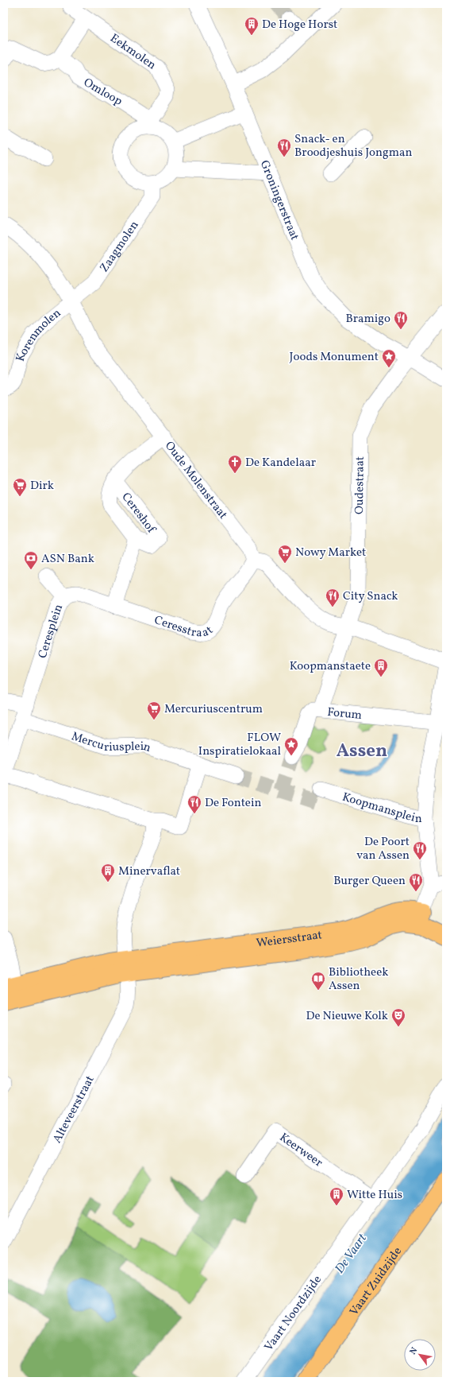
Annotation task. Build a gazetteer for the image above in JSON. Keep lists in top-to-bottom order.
{
  "streets": {
    "main road": ["Weiersstraat", "Vaart Zuidzijde"],
    "street": [
      "Eekmolen",
      "Omloop",
      "Groningerstraat",
      "Zaagmolen",
      "Korenmolen",
      "Oude Molenstraat",
      "Oudestraat",
      "Cereshof",
      "Ceresstraat",
      "Ceresplein",
      "Forum",
      "Mercuriusplein",
      "Koopmansplein",
      "Alteveerstraat",
      "Keerweer",
      "Vaart Noordzijde"
    ]
  },
  "crossings": [
    ["Eekmolen", "Omloop"],
    ["Eekmolen", "Zaagmolen"],
    ["Omloop", "Zaagmolen"],
    ["Groningerstraat", "Oudestraat"],
    ["Zaagmolen", "Korenmolen"],
    ["Zaagmolen", "Oude Molenstraat"],
    ["Korenmolen", "Oude Molenstraat"],
    ["Oude Molenstraat", "Cereshof"],
    ["Oude Molenstraat", "Ceresstraat"],
    ["Oudestraat", "Forum"],
    ["Cereshof", "Ceresstraat"],
    ["Cereshof", "Ceresplein"],
    ["Ceresstraat", "Ceresplein"],
    ["Ceresplein", "Mercuriusplein"],
    ["Forum", "Koopmansplein"],
    ["Weiersstraat", "Alteveerstraat"],
    ["Keerweer", "Vaart Noordzijde"]
  ],
  "districts": ["Assen"],
  "water": ["De Vaart"],
  "places": {
    "building": [
      "De Hoge Horst",
      "Koopmanstaete",
      "Minervaflat",
      "Witte Huis"
    ],
    "restaurant": [
      "Snack- en Broodjeshuis Jongman",
      "Bramigo",
      "City Snack",
      "De Fontein",
      "De Poort van Assen",
      "Burger Queen"
    ],
    "place": ["Joods Monument", "FLOW Inspiratielokaal"],
    "church": ["De Kandelaar"],
    "supermarket": ["Dirk", "Nowy Market", "Mercuriuscentrum"],
    "bank": ["ASN Bank"],
    "library": ["Bibliotheek Assen"],
    "theatre": ["De Nieuwe Kolk"]
  },
  "north": "top left"
}
